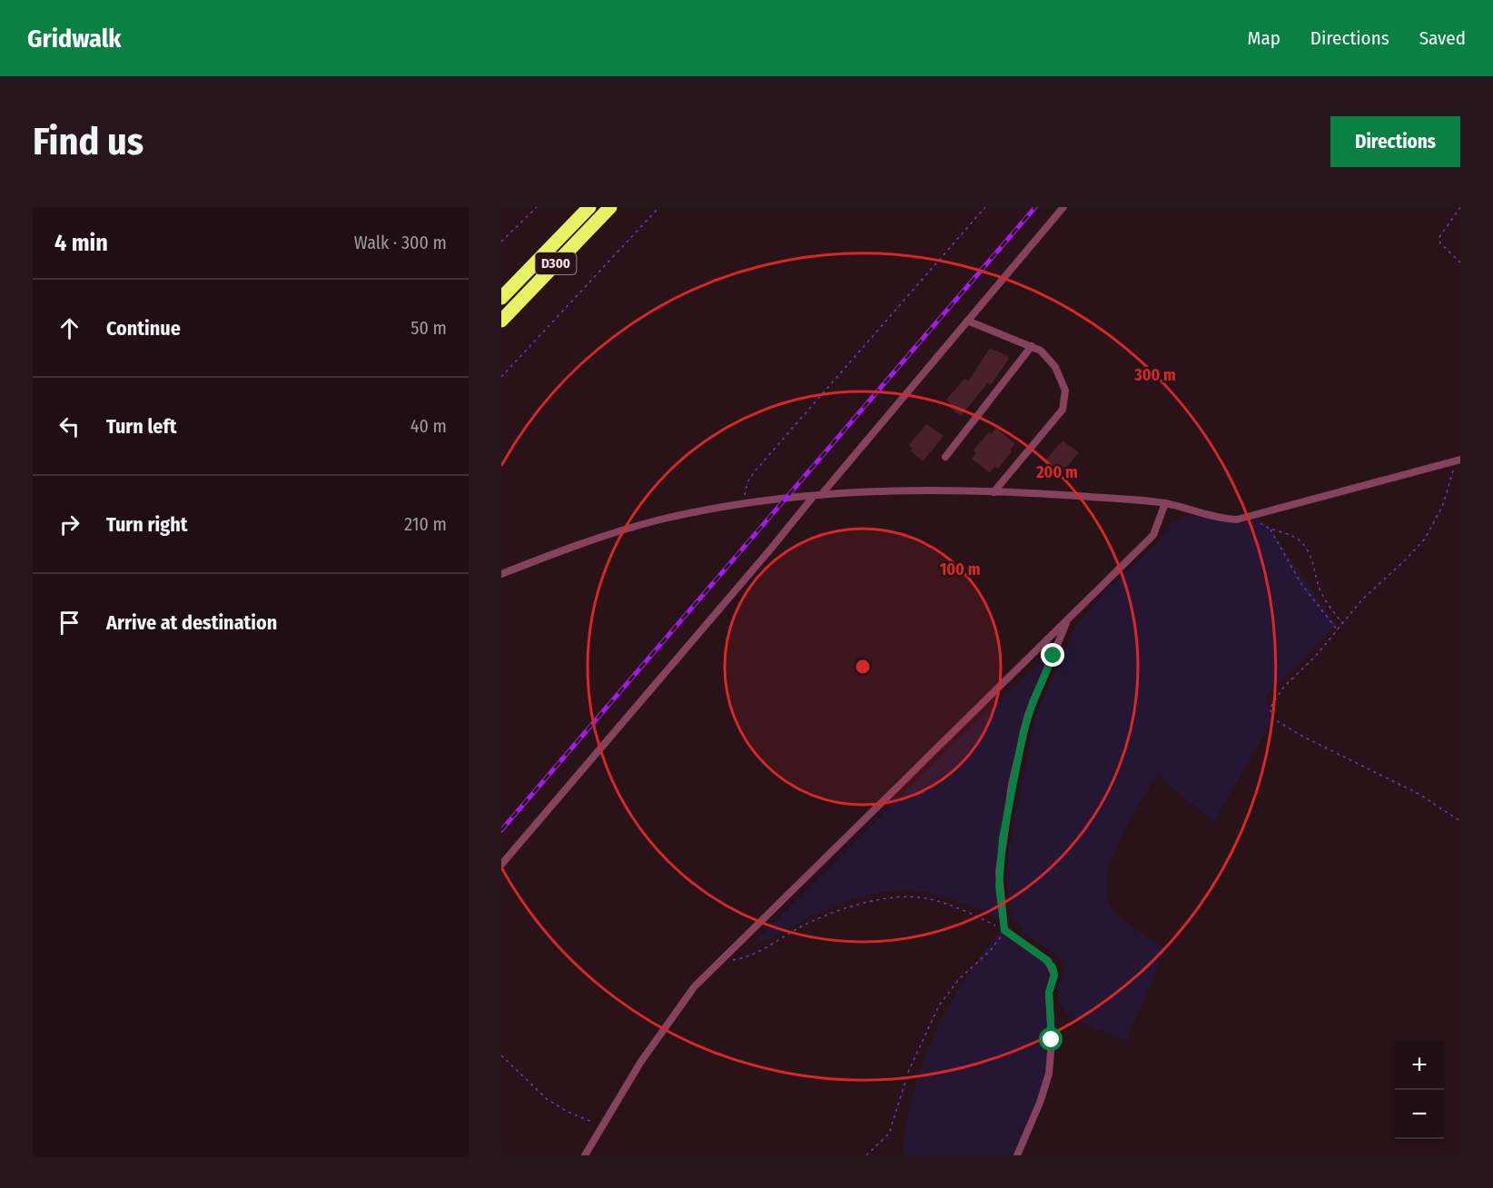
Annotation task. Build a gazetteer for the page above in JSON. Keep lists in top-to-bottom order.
{
  "streets": {
    "highway": ["D300"]
  },
  "page": {
    "header": "Gridwalk",
    "nav": ["Map", "Directions", "Saved"],
    "buttons": "Directions",
    "title": "Find us",
    "heading": ["4 min", "Walk · 300 m"],
    "list": [
      ["Continue", "50 m"],
      ["Turn left", "40 m"],
      ["Turn right", "210 m"],
      "Arrive at destination"
    ],
    "map_buttons": ["+", "−"]
  },
  "rings": ["300 m", "200 m", "100 m"]
}
